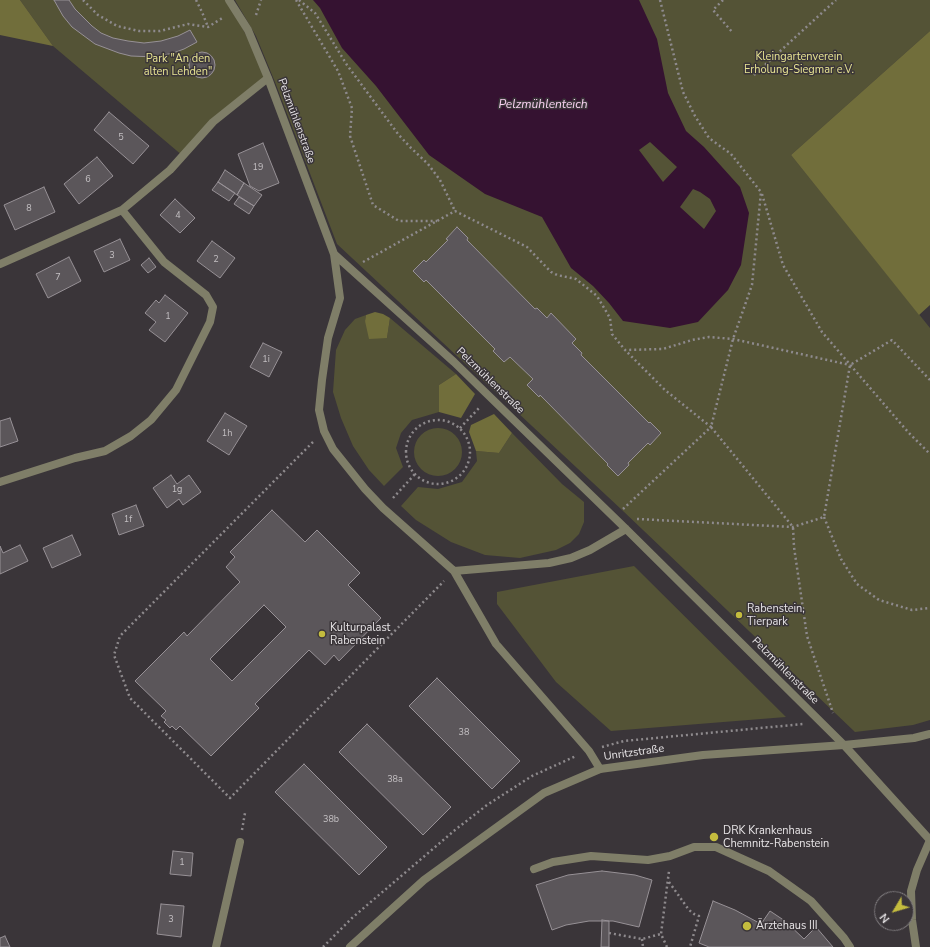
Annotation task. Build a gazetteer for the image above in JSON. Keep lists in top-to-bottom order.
{
  "streets": {
    "street": ["Pelzmühlenstraße", "Unritzstraße"]
  },
  "crossings": [
    ["Pelzmühlenstraße", "Unritzstraße"]
  ],
  "water": ["Pelzmühlenteich"],
  "parks": ["Kleingartenverein Erholung-Siegmar e.V.", "Park \"An den alten Lehden\""],
  "places": [
    "Rabenstein, Tierpark",
    "Kulturpalast Rabenstein",
    "DRK Krankenhaus Chemnitz-Rabenstein",
    "Ärztehaus III"
  ],
  "house_numbers": [
    "5",
    "19",
    "6",
    "8",
    "4",
    "3",
    "2",
    "7",
    "1",
    "1i",
    "1h",
    "1g",
    "1f",
    "38",
    "38a",
    "38b",
    "1",
    "3"
  ],
  "north": "bottom left"
}
